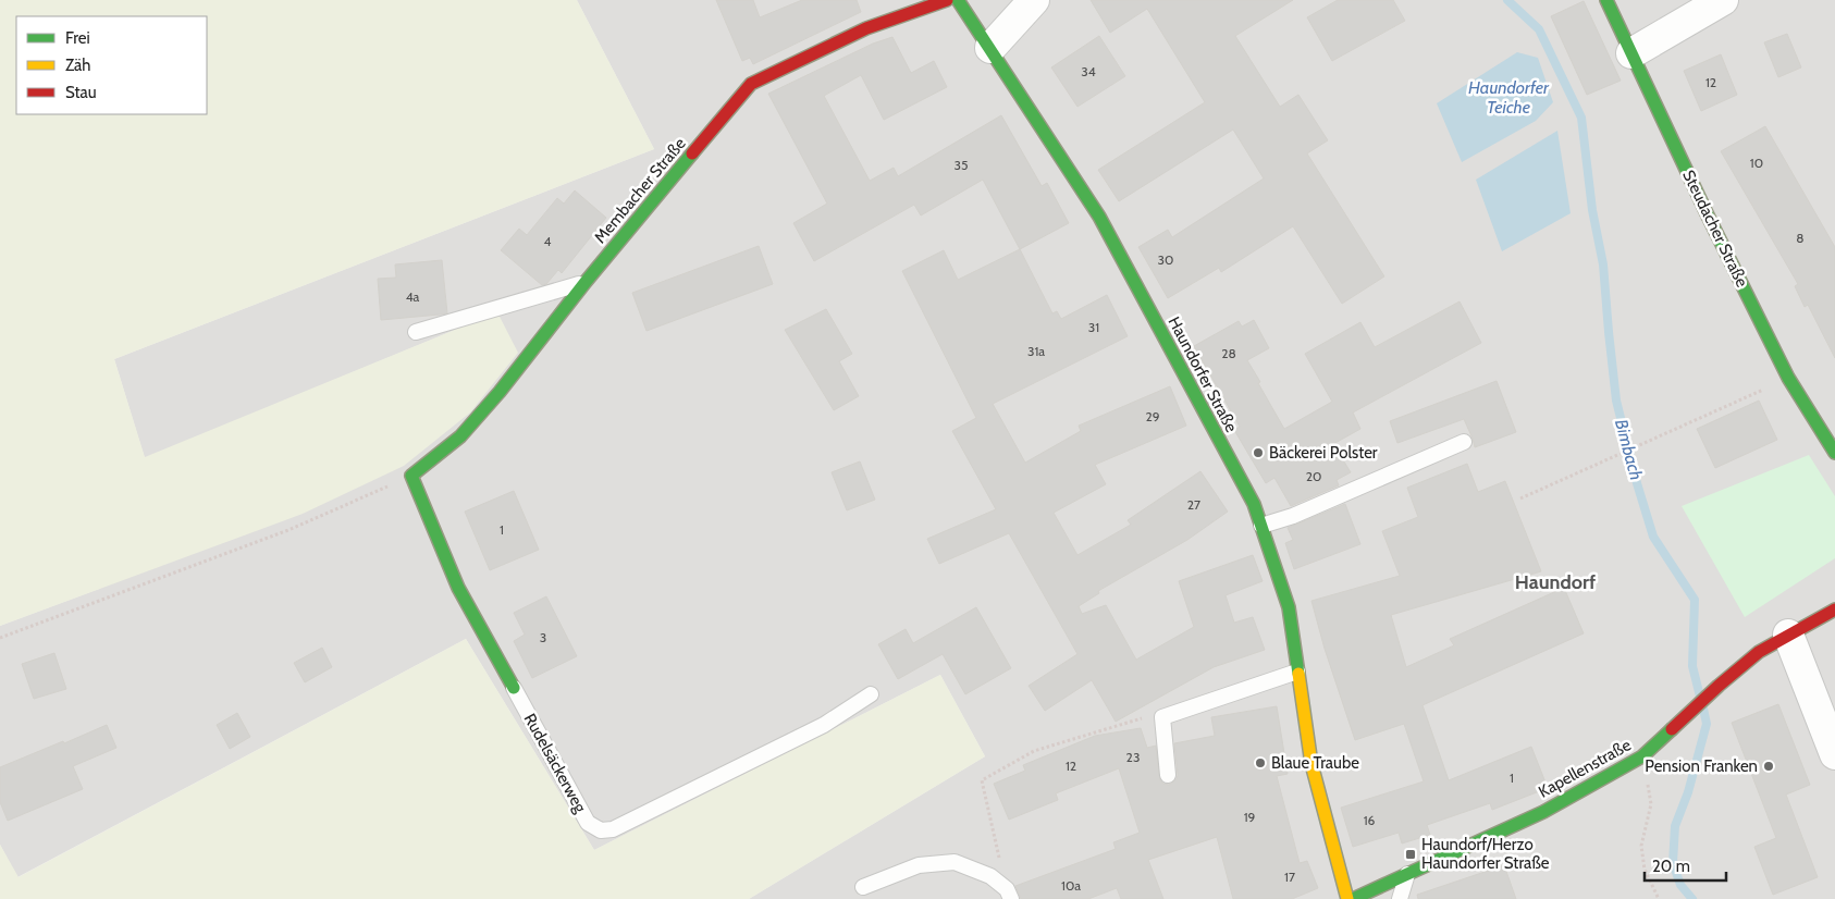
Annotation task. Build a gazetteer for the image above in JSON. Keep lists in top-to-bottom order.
{
  "streets": {
    "street": [
      "Membacher Straße",
      "Steudacher Straße",
      "Haundorfer Straße",
      "Rudelsäckerweg",
      "Kapellenstraße"
    ]
  },
  "crossings": [
    ["Membacher Straße", "Rudelsäckerweg"]
  ],
  "districts": ["Haundorf"],
  "water": ["Haundorfer Teiche", "Bimbach"],
  "places": {
    "other": ["Bäckerei Polster", "Blaue Traube", "Pension Franken"],
    "transit": ["Haundorf/Herzo Haundorfer Straße"]
  },
  "house_numbers": [
    "34",
    "12",
    "10",
    "35",
    "8",
    "4",
    "30",
    "4a",
    "31",
    "31a",
    "28",
    "29",
    "20",
    "27",
    "1",
    "3",
    "23",
    "12",
    "1",
    "19",
    "16",
    "17",
    "10a"
  ],
  "legend": ["Frei", "Zäh", "Stau"],
  "scale_bar": "20 m"
}
